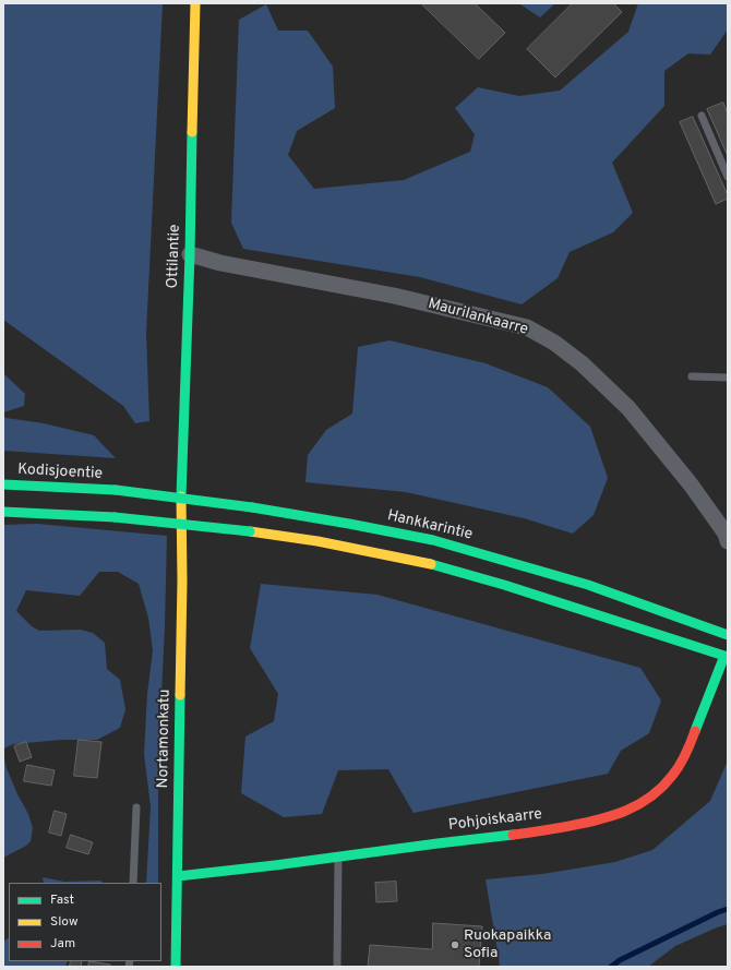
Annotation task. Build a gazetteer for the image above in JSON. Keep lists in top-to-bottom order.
{
  "streets": {
    "main road": [
      "Ottilantie",
      "Kodisjoentie",
      "Hankkarintie",
      "Nortamonkatu",
      "Pohjoiskaarre"
    ],
    "street": ["Maurilankaarre"]
  },
  "crossings": [
    ["Ottilantie", "Maurilankaarre"],
    ["Ottilantie", "Nortamonkatu"],
    ["Kodisjoentie", "Hankkarintie"],
    ["Nortamonkatu", "Pohjoiskaarre"]
  ],
  "places": ["Ruokapaikka Sofia"],
  "legend": ["Fast", "Slow", "Jam"]
}
